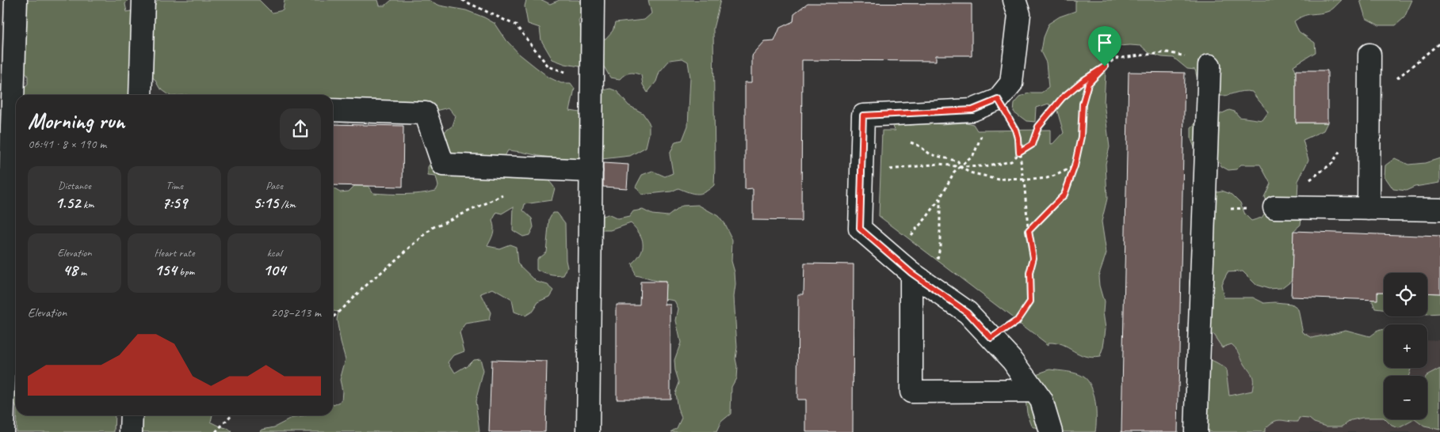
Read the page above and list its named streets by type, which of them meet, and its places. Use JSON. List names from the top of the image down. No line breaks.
{"page":{"heading":["Morning run","06:41 · 8 × 190 m"],"stats":[["Distance","1.52 km"],["Time","7:59"],["Pace","5:15 /km"],["Elevation","48 m"],["Heart rate","154 bpm"],["kcal","104"]],"map_buttons":["+","−"],"chart":["Elevation","208–213 m"]}}
